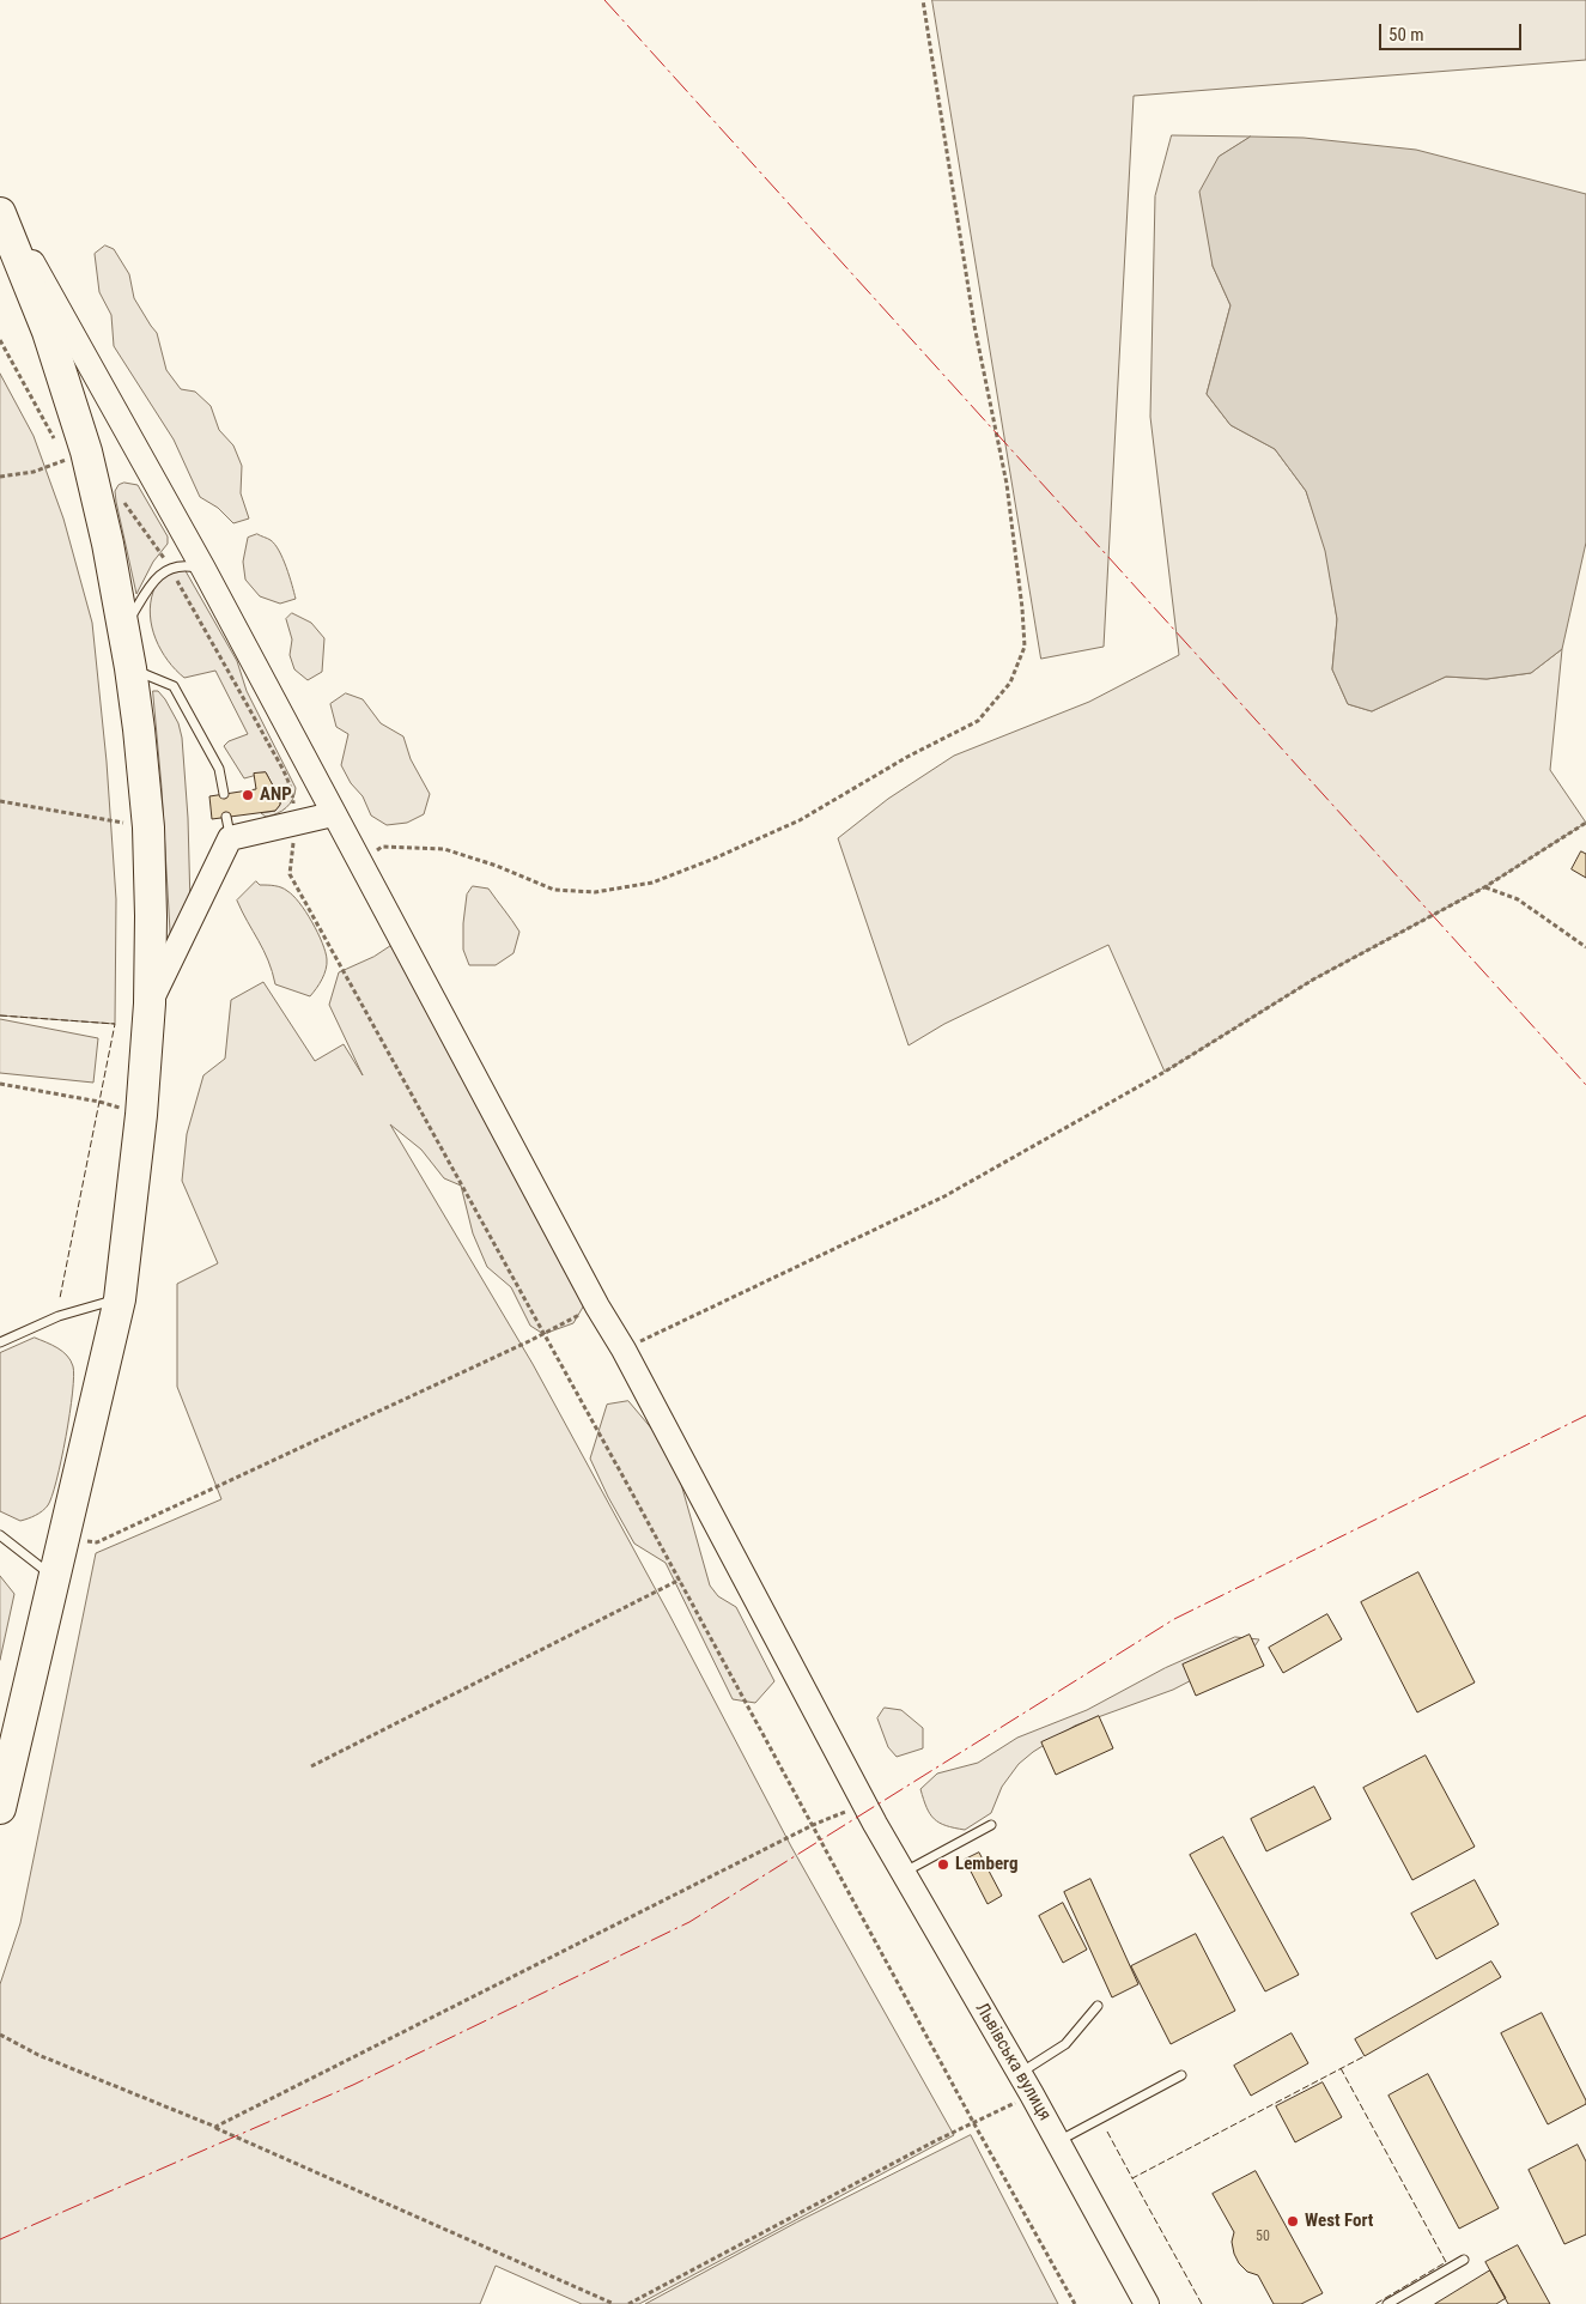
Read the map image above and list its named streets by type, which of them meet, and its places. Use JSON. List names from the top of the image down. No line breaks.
{"streets":{"main road":["Львівська вулиця"]},"places":["ANP","Lemberg","West Fort"],"house_numbers":["50"],"scale_bar":"50 m"}
